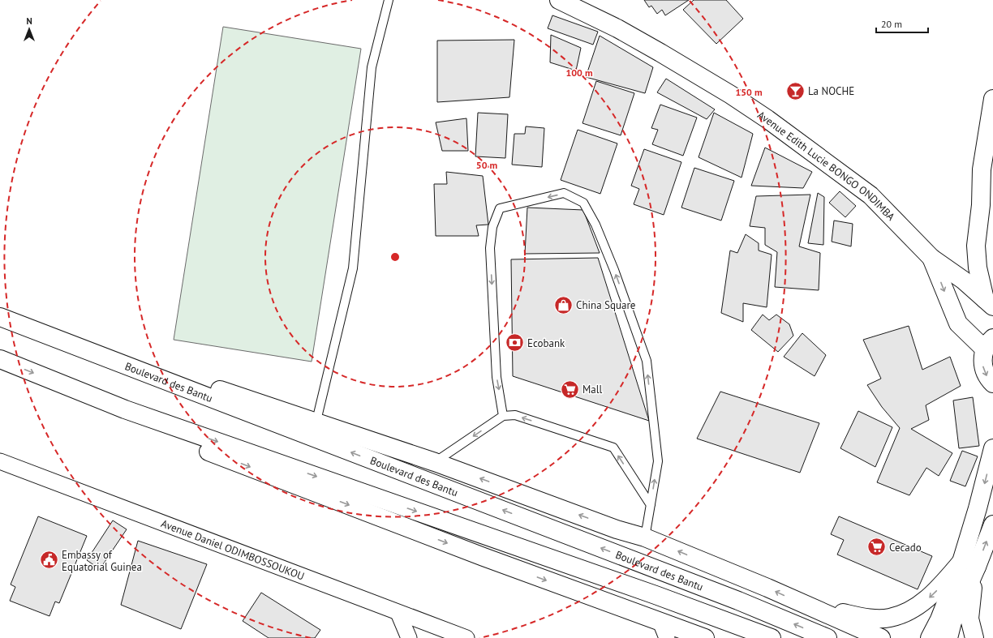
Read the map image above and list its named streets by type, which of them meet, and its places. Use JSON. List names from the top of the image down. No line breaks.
{"streets":{"main road":["Avenue Edith Lucie BONGO ONDIMBA","Boulevard des Bantu"],"street":["Avenue Daniel ODIMBOSSOUKOU"]},"places":{"bar":["La NOCHE"],"shop":["China Square"],"bank":["Ecobank"],"supermarket":["Mall","Cecado"],"public building":["Embassy of Equatorial Guinea"]},"scale_bar":"20 m","north":"top","rings":["100 m","150 m","50 m"]}
